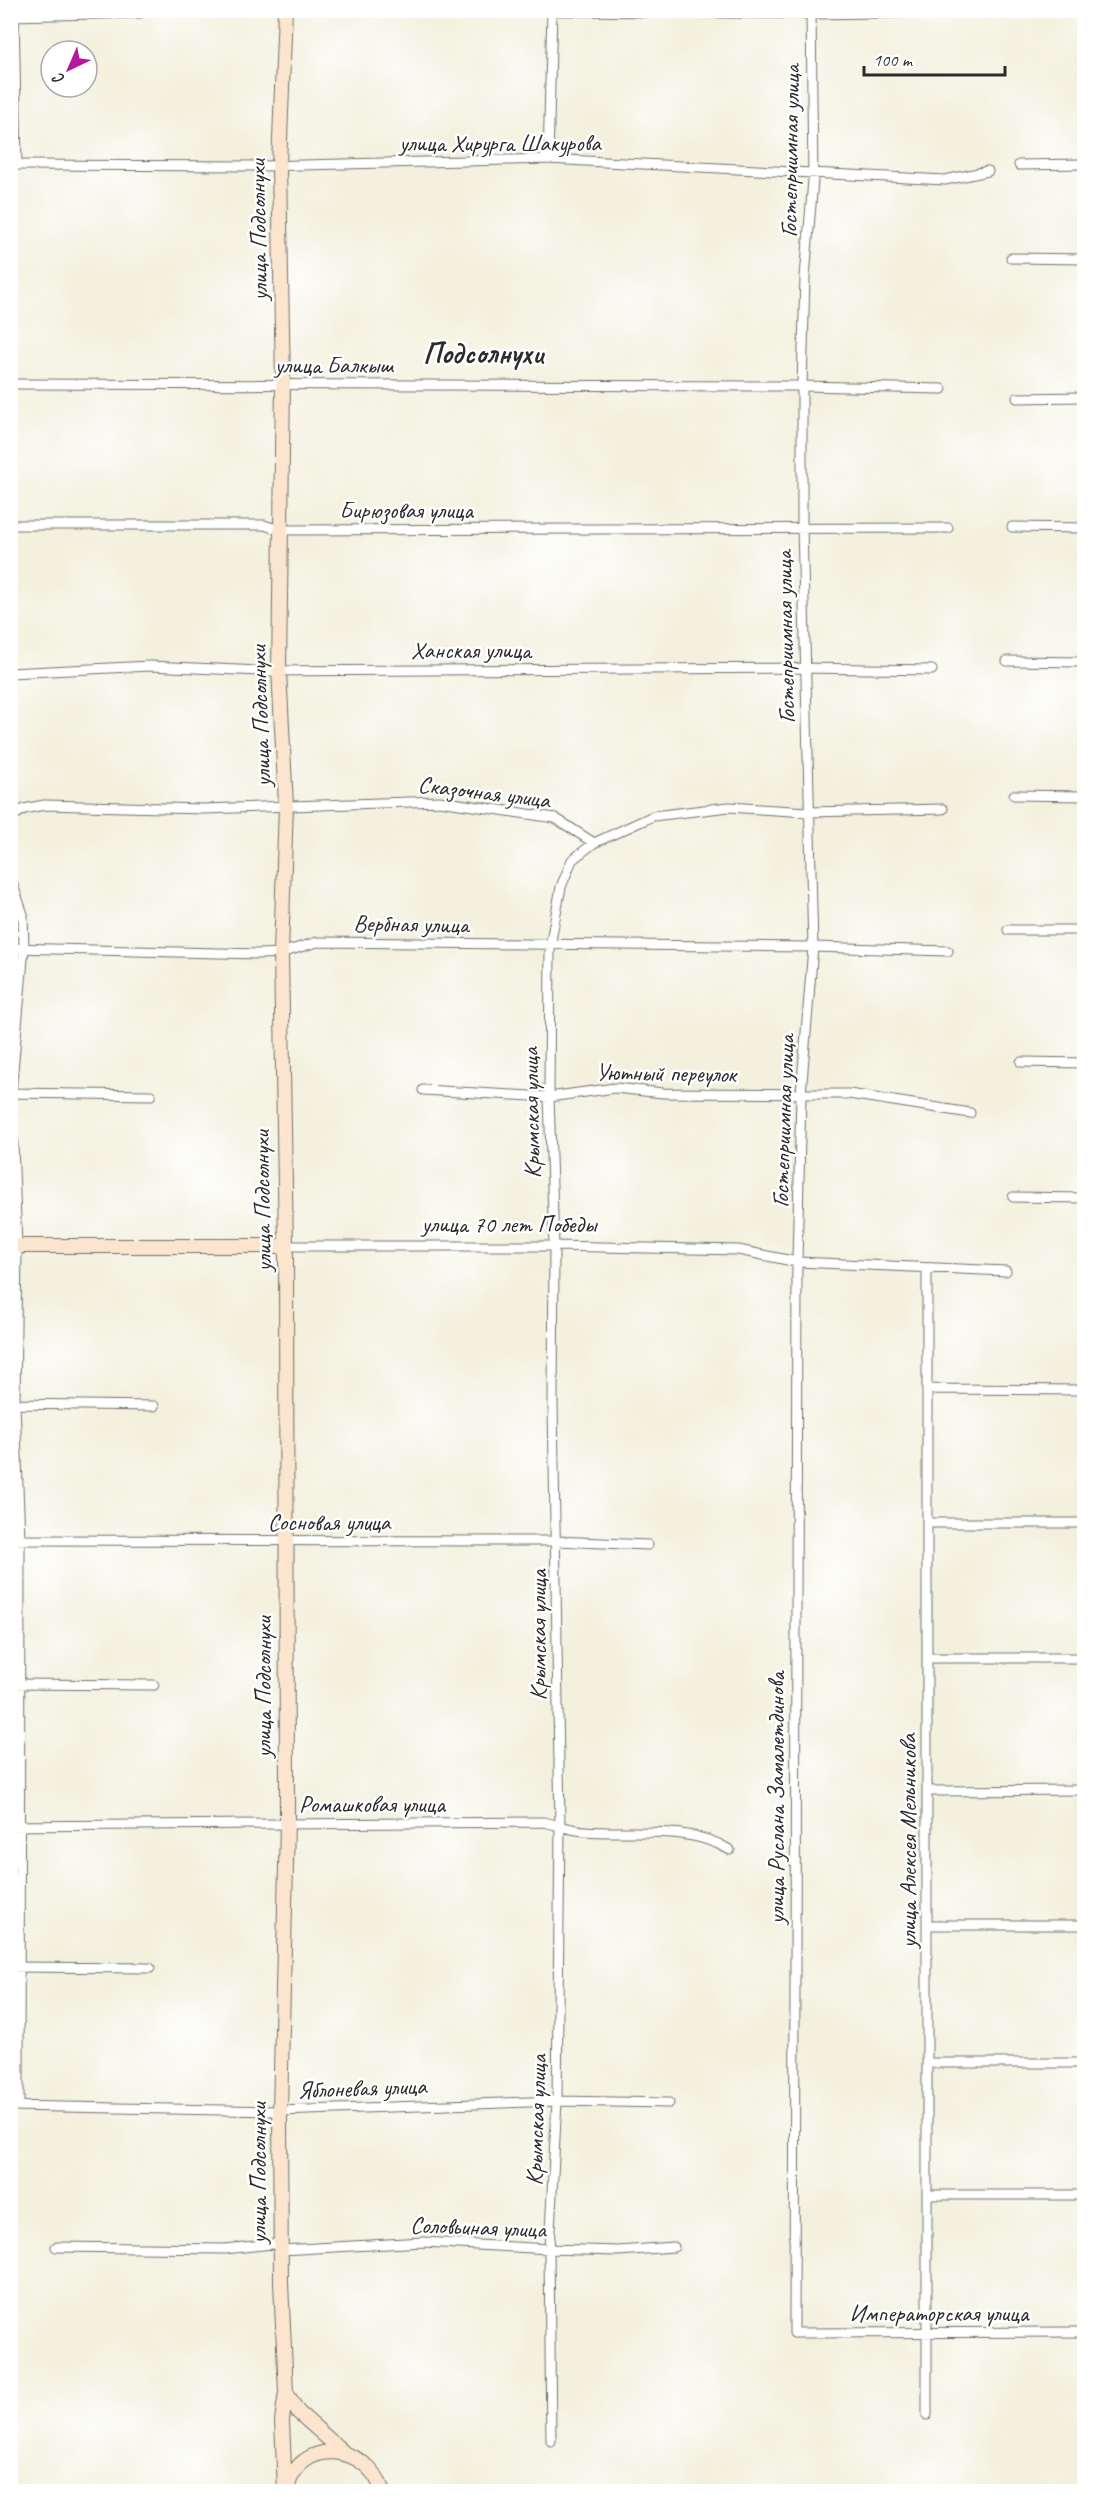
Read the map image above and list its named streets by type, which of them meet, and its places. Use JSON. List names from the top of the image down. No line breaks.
{"streets":{"street":["улица Хирурга Шакурова","Гостеприимная улица","улица Подсолнухи","улица Балкыш","Бирюзовая улица","Ханская улица","Сказочная улица","Вербная улица","Уютный переулок","Крымская улица","улица 70 лет Победы","Сосновая улица","улица Руслана Замалетдинова","Ромашковая улица","улица Алексея Мельникова","Яблоневая улица","Соловьиная улица","Императорская улица"]},"crossings":[["улица Хирурга Шакурова","Гостеприимная улица"],["улица Хирурга Шакурова","улица Подсолнухи"],["Гостеприимная улица","улица Балкыш"],["Гостеприимная улица","Бирюзовая улица"],["Гостеприимная улица","Ханская улица"],["Гостеприимная улица","Вербная улица"],["Гостеприимная улица","Уютный переулок"],["Гостеприимная улица","улица 70 лет Победы"],["Гостеприимная улица","улица Руслана Замалетдинова"],["улица Подсолнухи","улица Балкыш"],["улица Подсолнухи","Бирюзовая улица"],["улица Подсолнухи","Ханская улица"],["улица Подсолнухи","Сказочная улица"],["улица Подсолнухи","Вербная улица"],["улица Подсолнухи","улица 70 лет Победы"],["улица Подсолнухи","Сосновая улица"],["улица Подсолнухи","Ромашковая улица"],["улица Подсолнухи","Яблоневая улица"],["улица Подсолнухи","Соловьиная улица"],["Сказочная улица","Крымская улица"],["Вербная улица","Крымская улица"],["Уютный переулок","Крымская улица"],["Крымская улица","улица 70 лет Победы"],["Крымская улица","Сосновая улица"],["Крымская улица","Ромашковая улица"],["Крымская улица","Яблоневая улица"],["Крымская улица","Соловьиная улица"],["улица 70 лет Победы","улица Руслана Замалетдинова"],["улица 70 лет Победы","улица Алексея Мельникова"],["улица Руслана Замалетдинова","Императорская улица"],["улица Алексея Мельникова","Императорская улица"]],"districts":["Подсолнухи"],"scale_bar":"100 m","north":"bottom left"}
